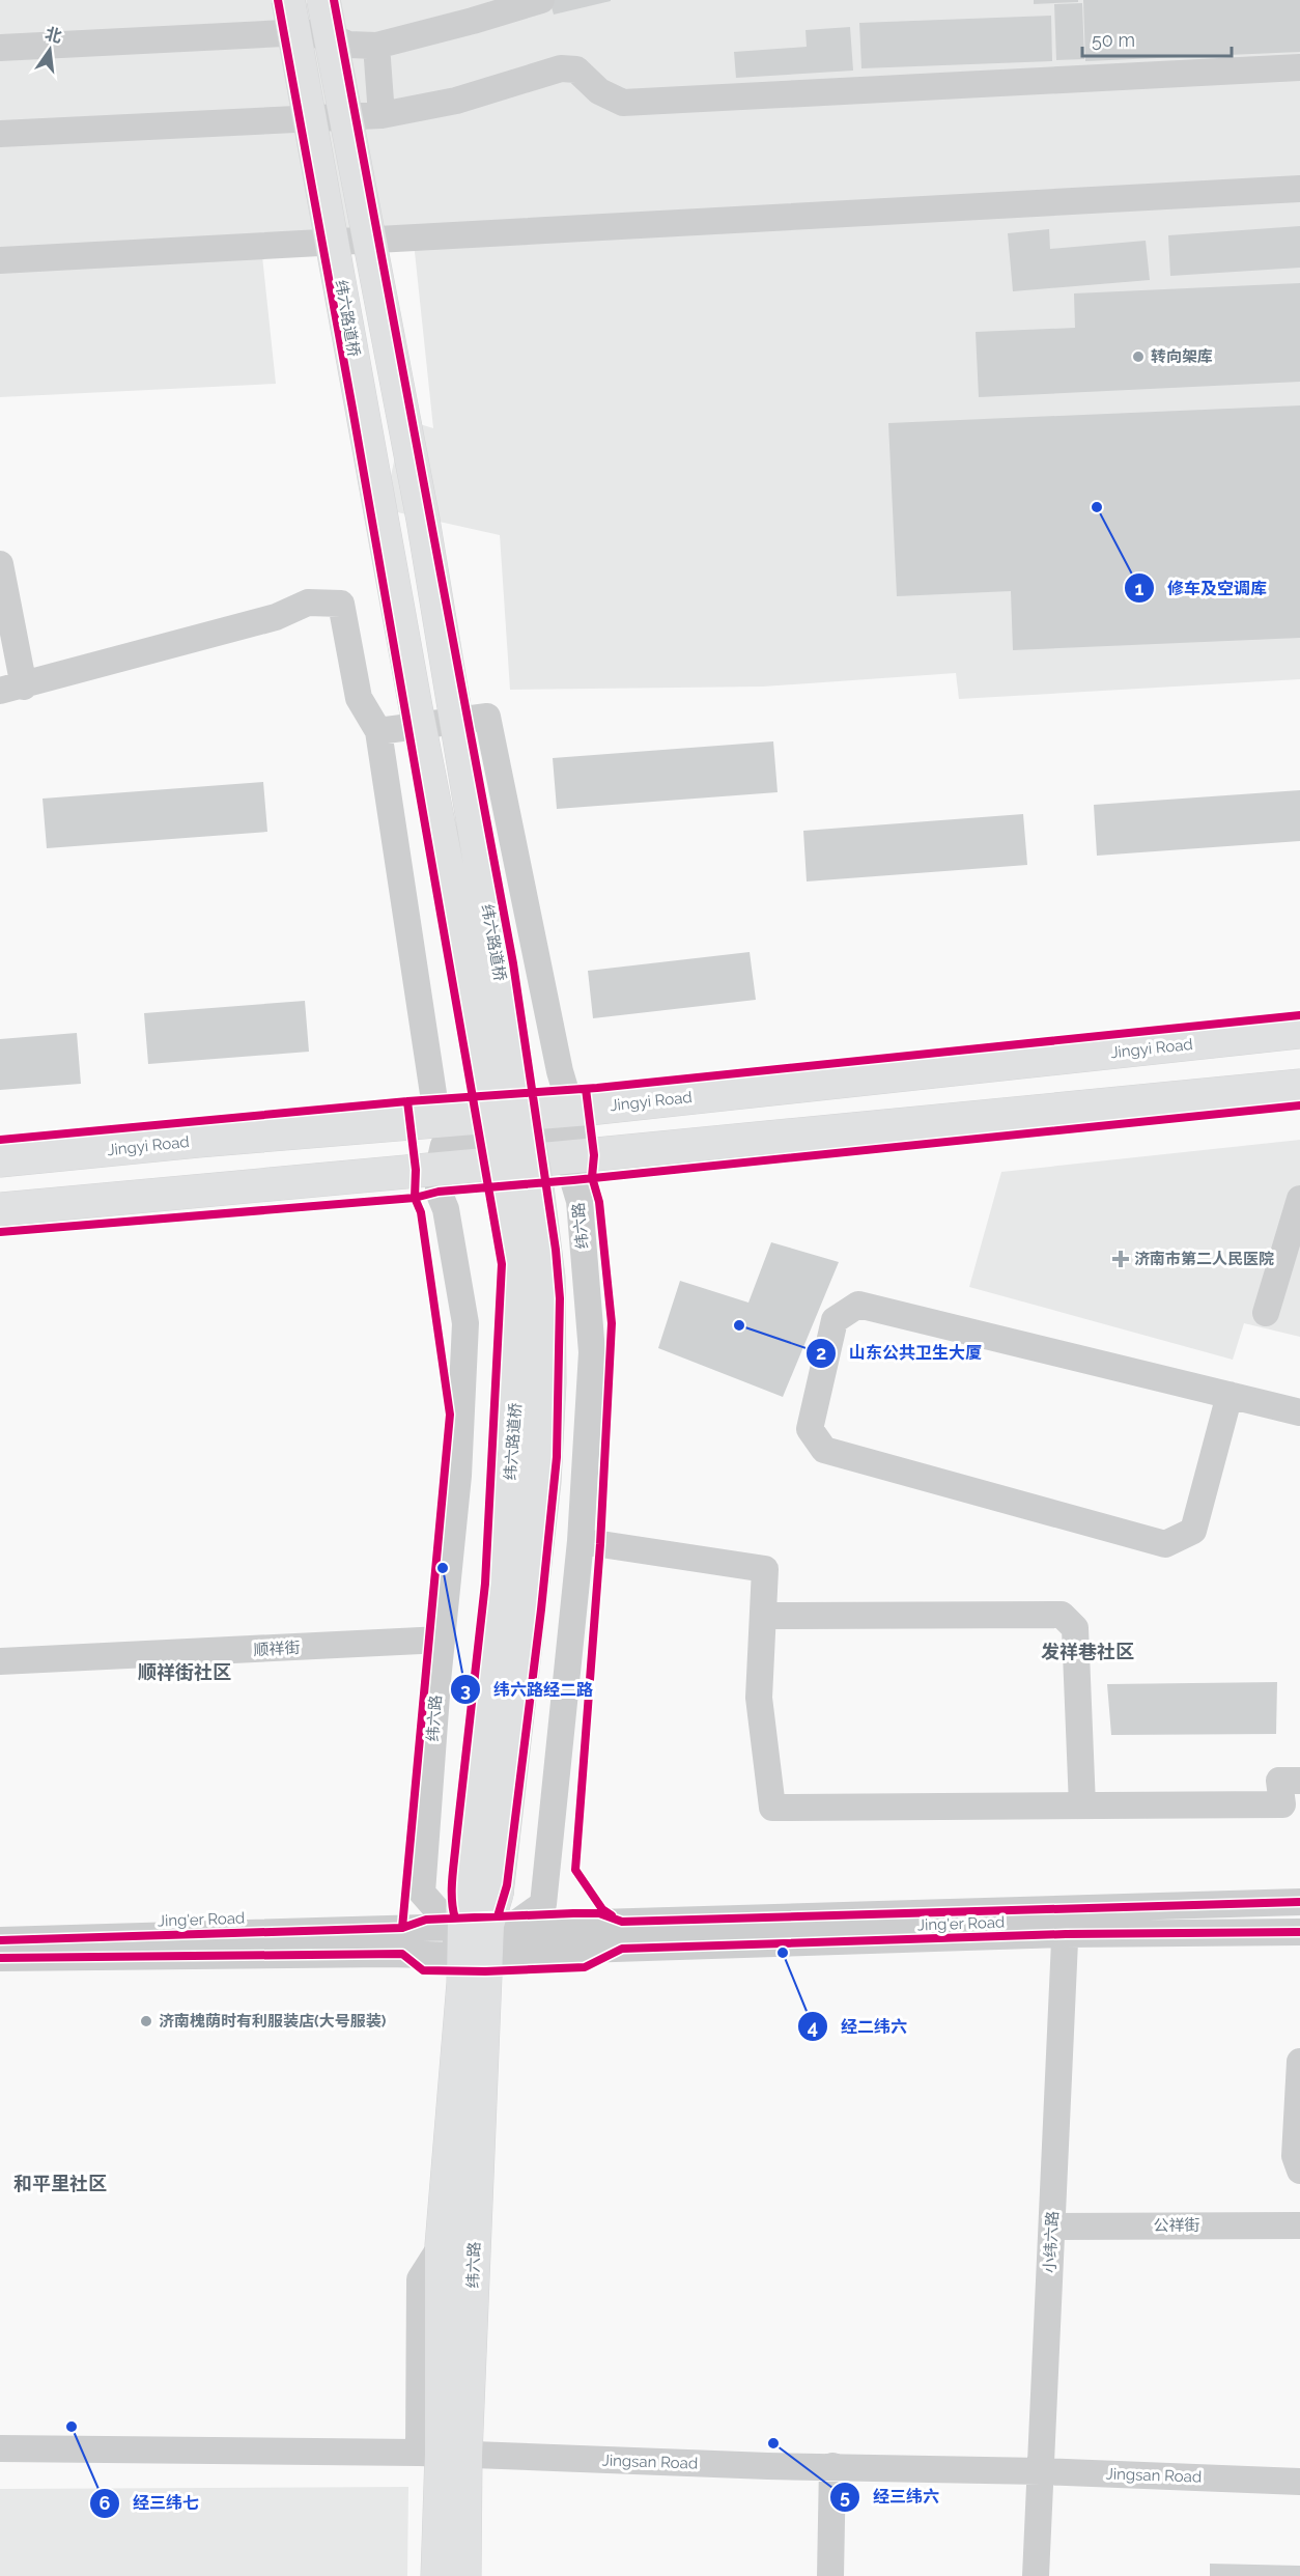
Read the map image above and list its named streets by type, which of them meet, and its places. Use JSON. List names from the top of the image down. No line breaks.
{"streets":{"main road":["纬六路道桥","Jingyi Road","纬六路"],"street":["顺祥街","Jing'er Road","公祥街","小纬六路","Jingsan Road"]},"crossings":[["纬六路道桥","纬六路"],["Jingyi Road","纬六路"],["纬六路","顺祥街"],["纬六路","Jing'er Road"],["纬六路","Jingsan Road"],["Jing'er Road","小纬六路"],["公祥街","小纬六路"],["小纬六路","Jingsan Road"]],"districts":["发祥巷社区","顺祥街社区","和平里社区"],"places":{"other":["转向架库","修车及空调库","山东公共卫生大厦","纬六路经二路","经二纬六","济南槐荫时有利服装店(大号服装)","经三纬七","经三纬六"],"health":["济南市第二人民医院"]},"scale_bar":"50 m","north":"top"}
